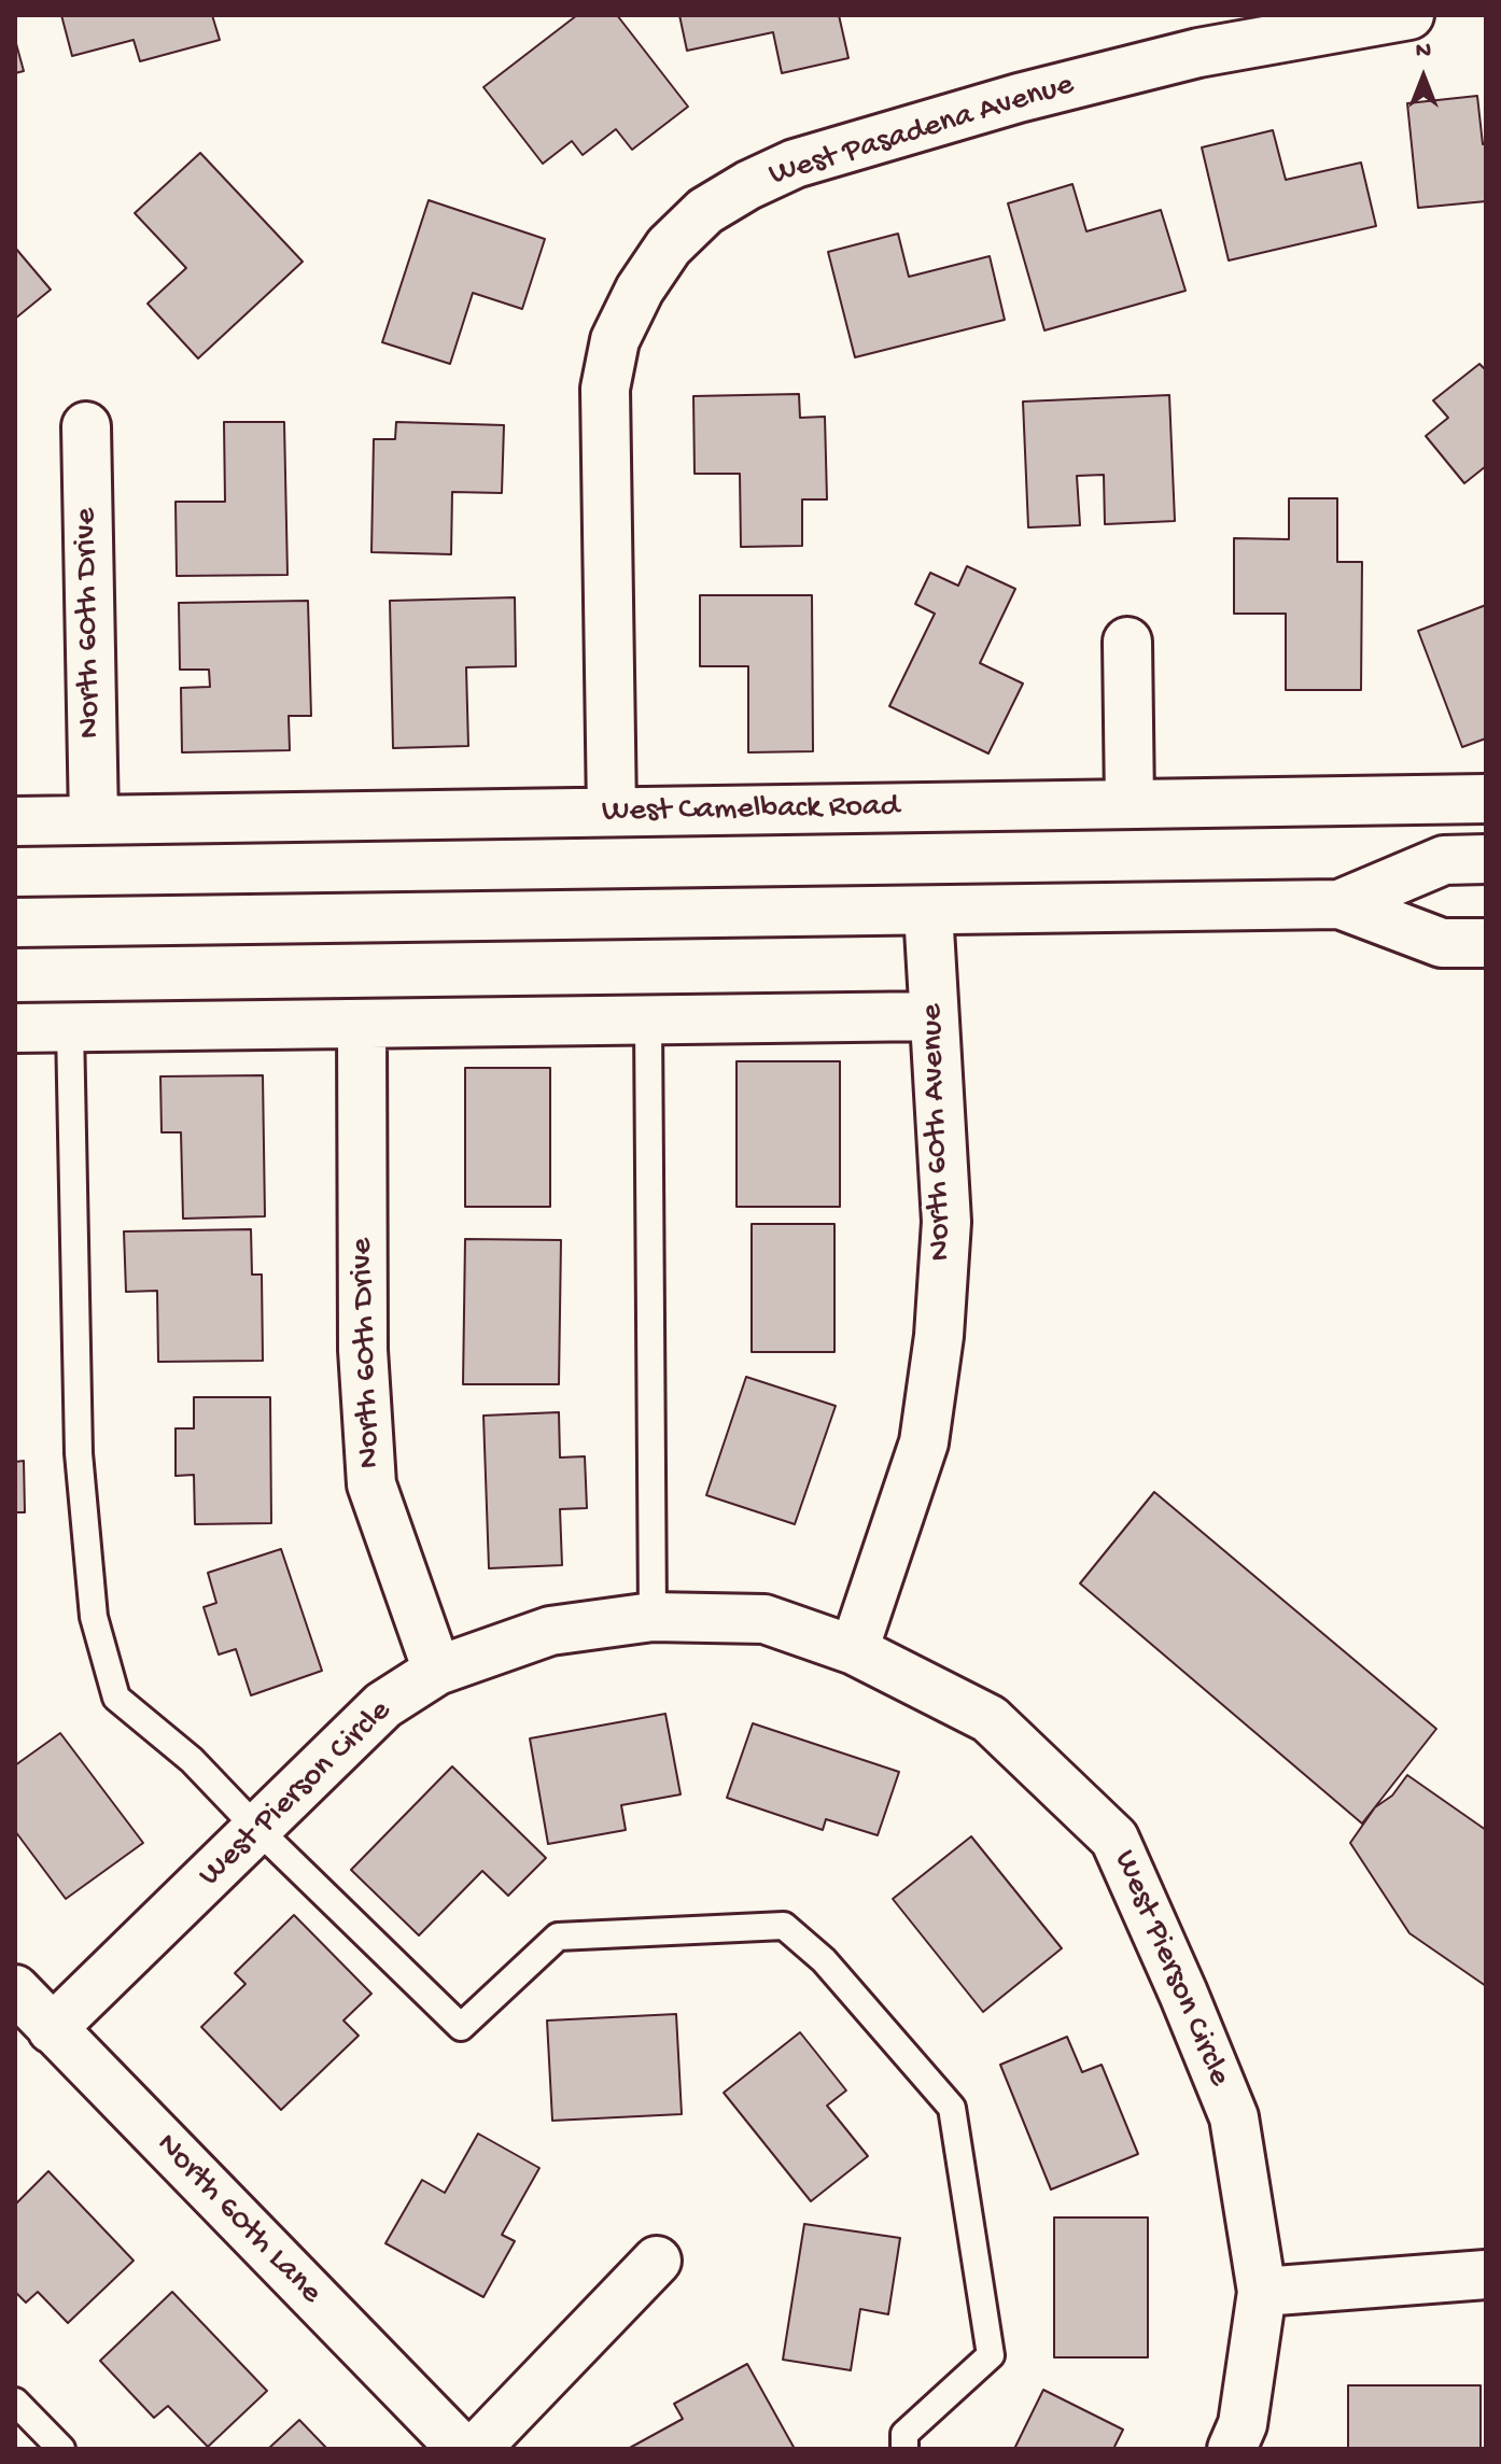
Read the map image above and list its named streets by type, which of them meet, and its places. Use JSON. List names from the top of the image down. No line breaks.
{"streets":{"street":["West Pasadena Avenue","North 60th Drive","West Camelback Road","North 60th Avenue","West Pierson Circle","North 60th Lane"]},"crossings":[["West Pasadena Avenue","West Camelback Road"],["North 60th Drive","West Camelback Road"],["North 60th Drive","West Pierson Circle"],["North 60th Avenue","West Pierson Circle"],["West Pierson Circle","North 60th Lane"]],"north":"top"}
